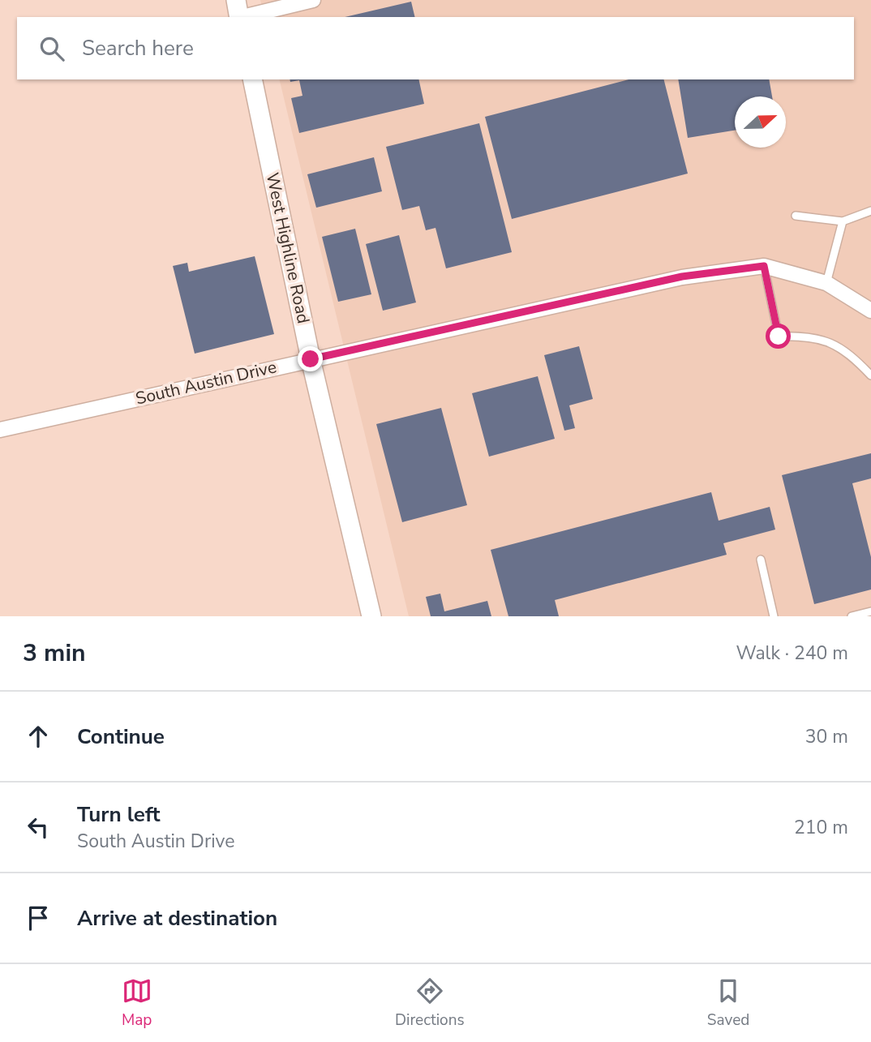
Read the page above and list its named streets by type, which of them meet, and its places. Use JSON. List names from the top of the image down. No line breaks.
{"streets":{"street":["West Highline Road","South Austin Drive"]},"crossings":[["West Highline Road","South Austin Drive"]],"north":"right","page":{"search":"Search here","heading":["3 min","Walk · 240 m"],"list":[["Continue","30 m"],["Turn left","South Austin Drive","210 m"],"Arrive at destination"],"nav":["Map","Directions","Saved"]}}
